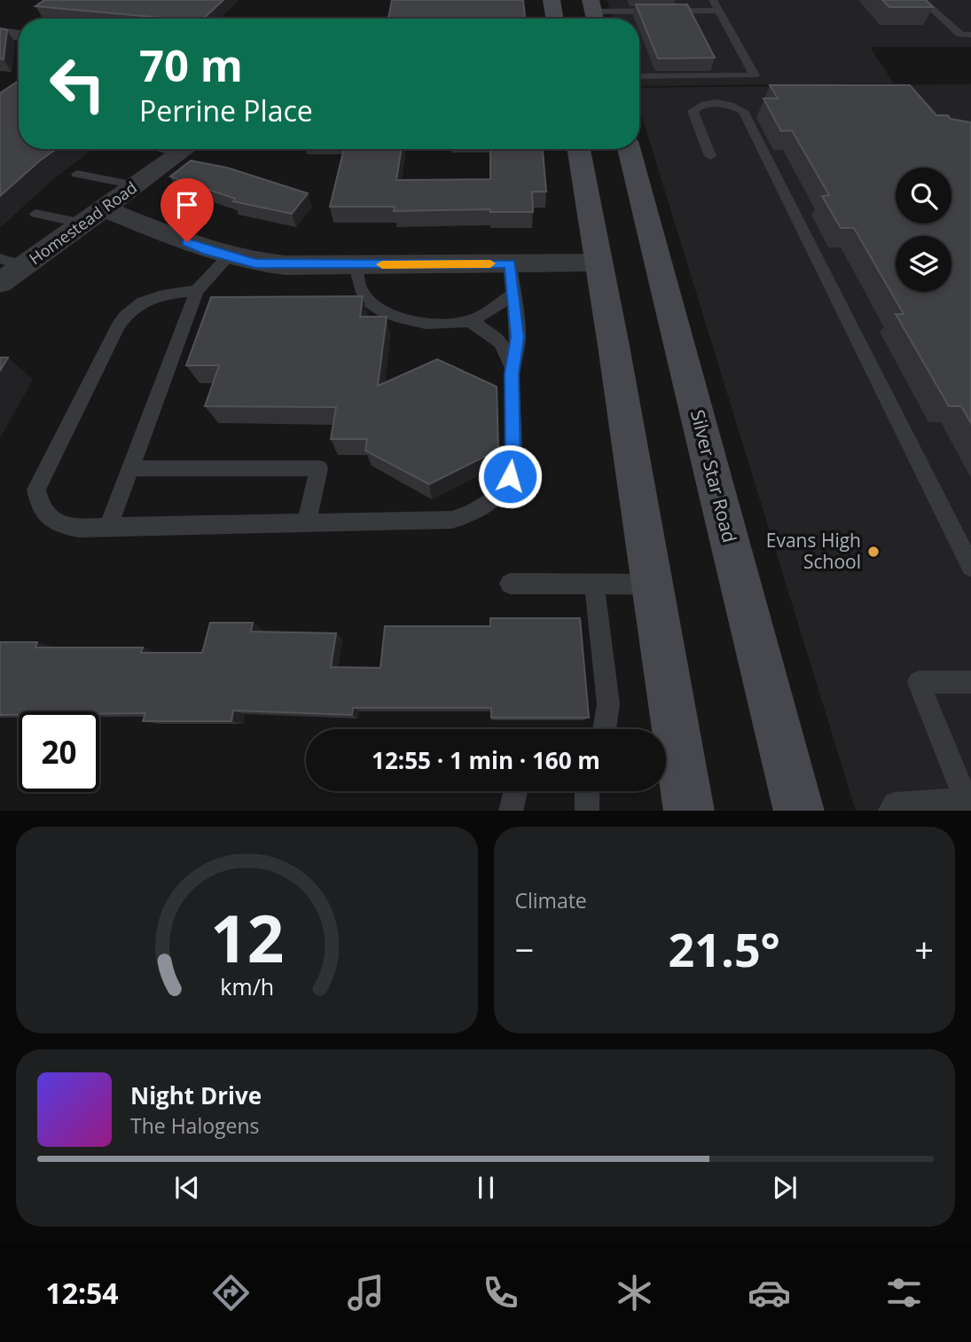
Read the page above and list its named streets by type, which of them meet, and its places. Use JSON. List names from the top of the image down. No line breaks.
{"streets":{"main road":["Silver Star Road"],"street":["Homestead Road"]},"places":["Evans High School"],"page":{"turn":["70 m","Perrine Place"],"limit":"20","trip":"12:55 · 1 min · 160 m","tile":"Climate","heat":["−","21.5°","+"],"song":["Night Drive","The Halogens"],"tabs":"12:54","gauge":["12","km/h"]}}
